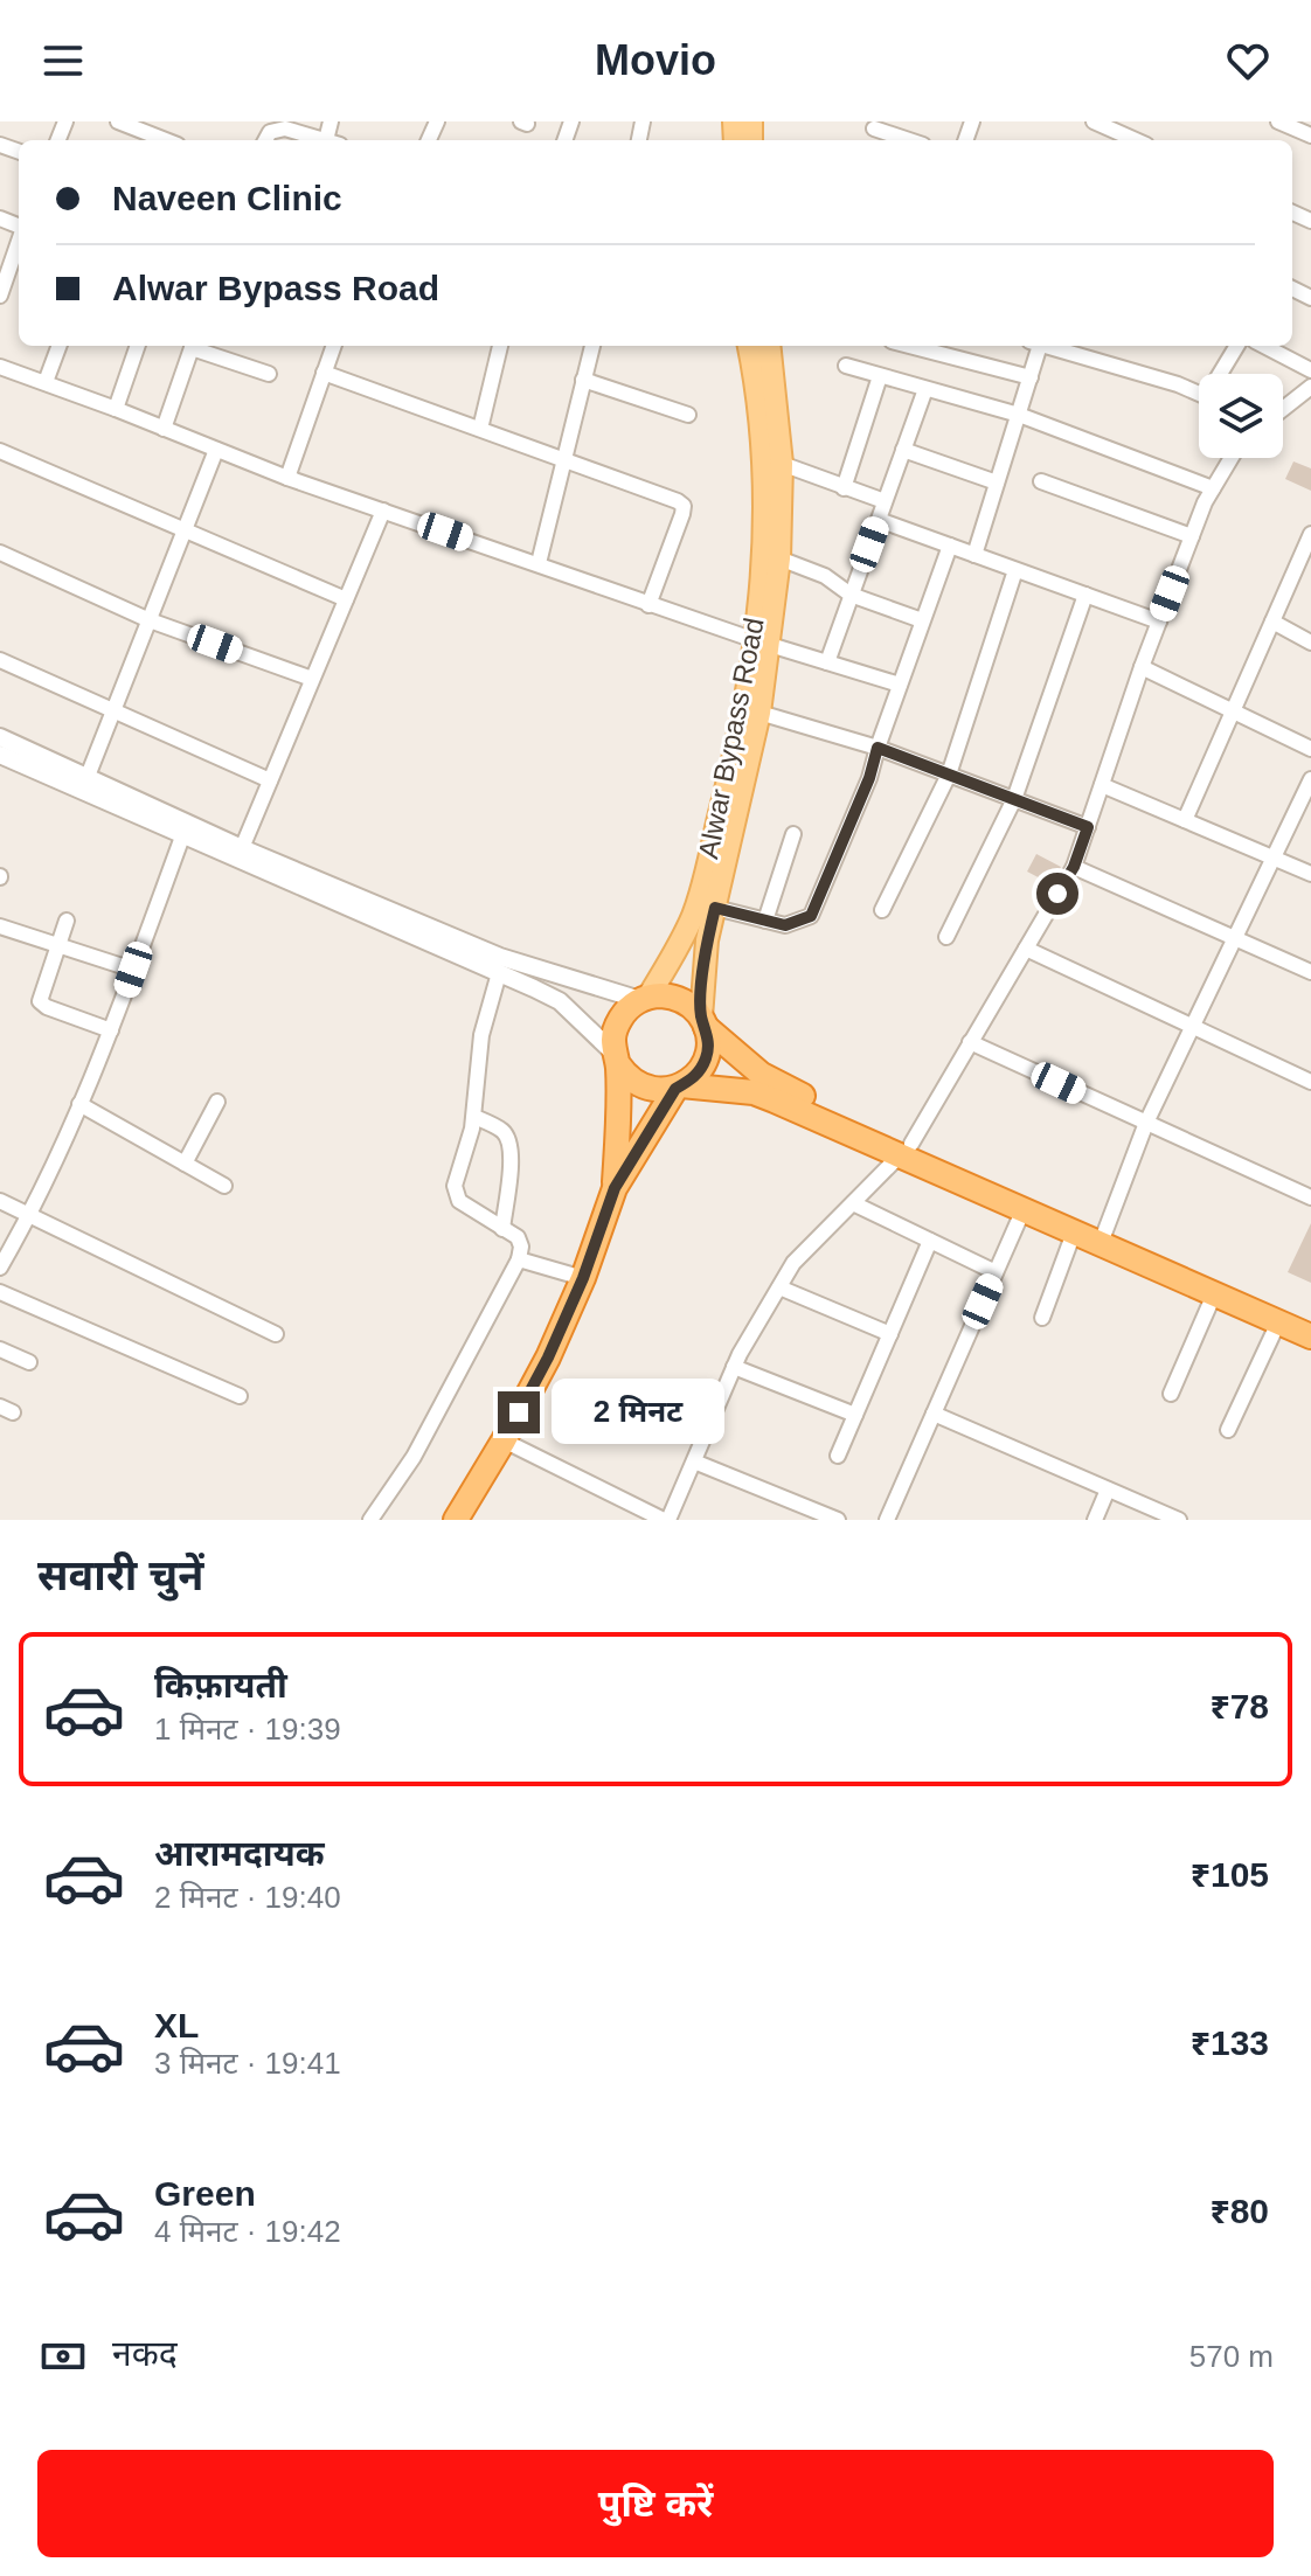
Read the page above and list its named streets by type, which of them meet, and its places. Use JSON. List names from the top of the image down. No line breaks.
{"streets":{"main road":["Alwar Bypass Road"]},"page":{"header":"Movio","banner":["Naveen Clinic","Alwar Bypass Road"],"bubble":"2 मिनट","heading":"सवारी चुनें","list":[{"name":"किफ़ायती","note":"1 मिनट · 19:39","value":"₹78"},{"name":"आरामदायक","note":"2 मिनट · 19:40","value":"₹105"},{"name":"XL","note":"3 मिनट · 19:41","value":"₹133"},{"name":"Green","note":"4 मिनट · 19:42","value":"₹80"}],"pay":["नकद","570 m"],"buttons":"पुष्टि करें"}}
